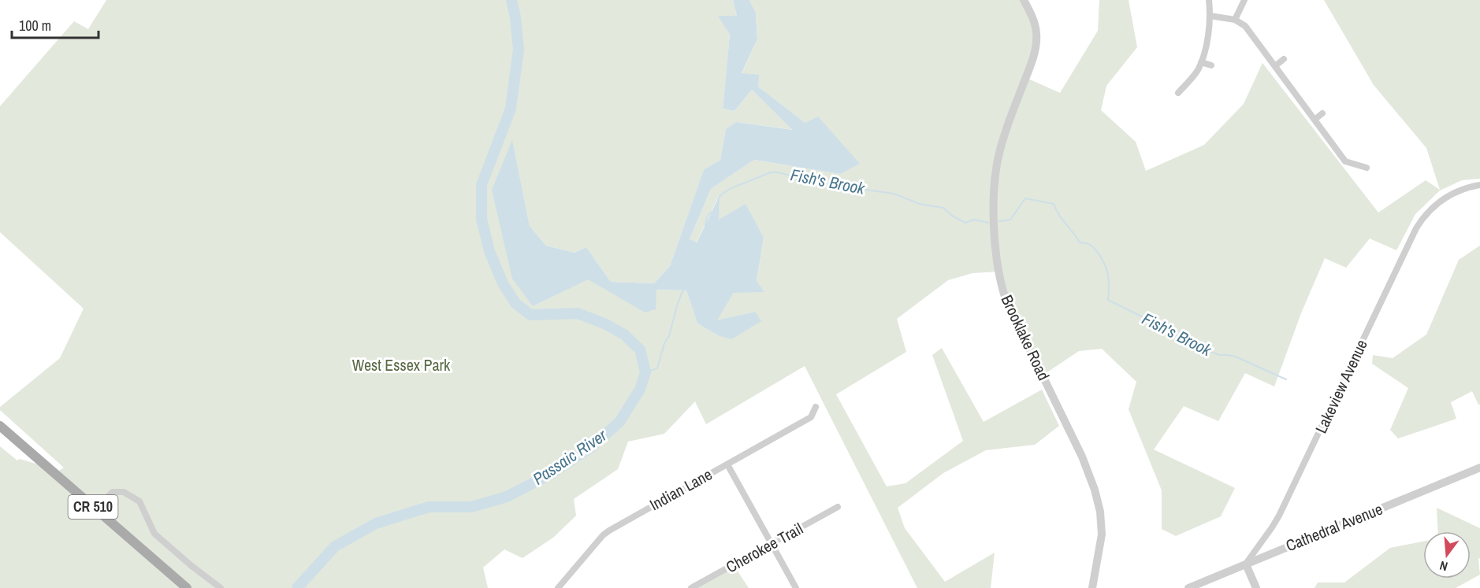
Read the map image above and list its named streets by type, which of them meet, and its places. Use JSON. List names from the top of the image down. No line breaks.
{"streets":{"main road":["CR 510"],"street":["Brooklake Road","Lakeview Avenue","Indian Lane","Cathedral Avenue","Cherokee Trail"]},"crossings":[["Lakeview Avenue","Cathedral Avenue"]],"water":["Fish's Brook","Passaic River"],"parks":["West Essex Park"],"scale_bar":"100 m","north":"bottom"}
